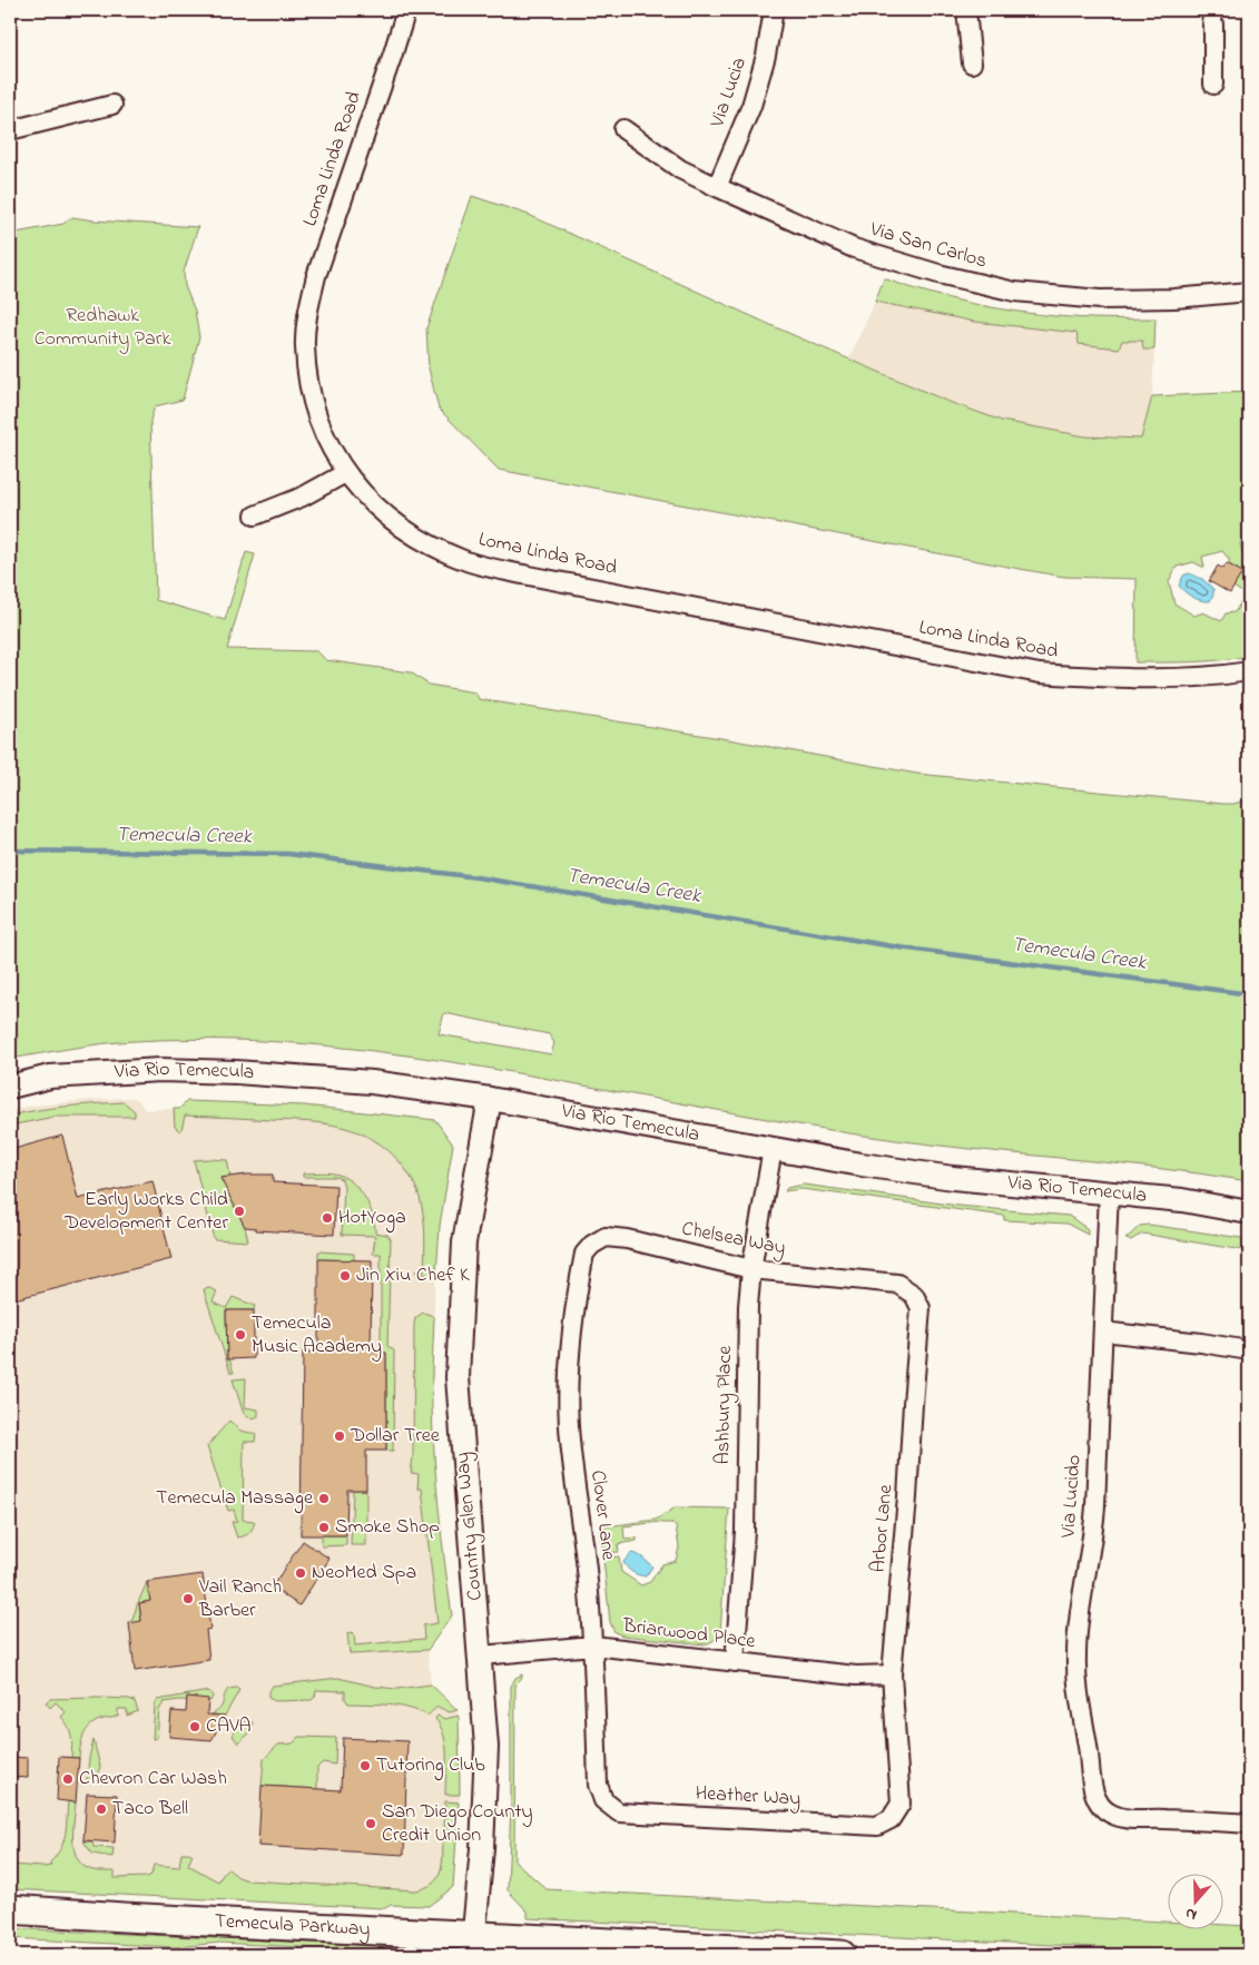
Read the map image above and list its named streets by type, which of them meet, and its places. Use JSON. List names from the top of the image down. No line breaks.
{"streets":{"main road":["Temecula Parkway"],"street":["Via Lucia","Loma Linda Road","Via San Carlos","Via Rio Temecula","Chelsea Way","Ashbury Place","Via Lucido","Clover Lane","Country Glen Way","Arbor Lane","Briarwood Place","Heather Way"]},"crossings":[["Via Lucia","Via San Carlos"],["Via Rio Temecula","Ashbury Place"],["Via Rio Temecula","Via Lucido"],["Via Rio Temecula","Country Glen Way"],["Chelsea Way","Ashbury Place"],["Chelsea Way","Clover Lane"],["Chelsea Way","Arbor Lane"],["Ashbury Place","Briarwood Place"],["Clover Lane","Briarwood Place"],["Clover Lane","Heather Way"],["Country Glen Way","Briarwood Place"],["Country Glen Way","Temecula Parkway"],["Arbor Lane","Briarwood Place"],["Arbor Lane","Heather Way"]],"water":["Temecula Creek"],"parks":["Redhawk Community Park"],"places":["Early Works Child Development Center","HotYoga","Jin Xiu Chef K","Temecula Music Academy","Dollar Tree","Temecula Massage","Smoke Shop","NeoMed Spa","Vail Ranch Barber","CAVA","Tutoring Club","Chevron Car Wash","Taco Bell","San Diego County Credit Union"],"north":"bottom"}
